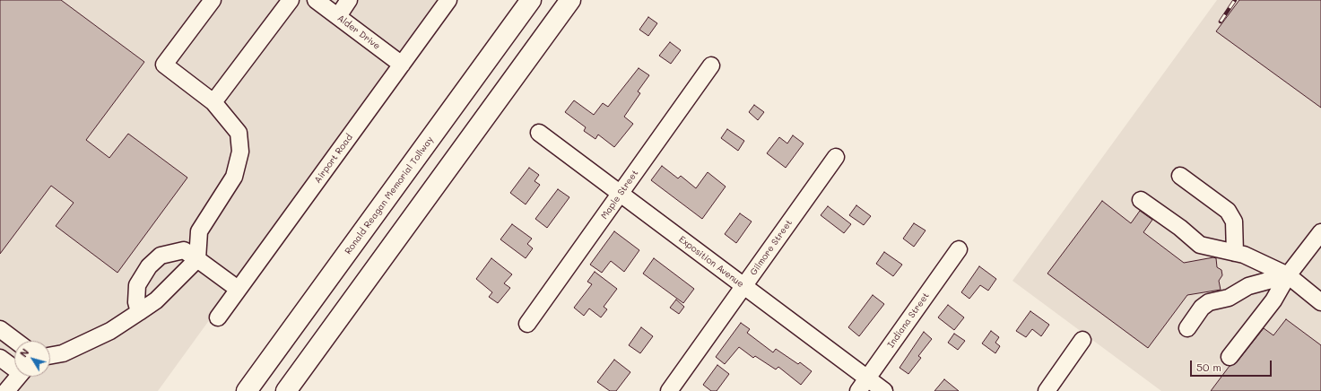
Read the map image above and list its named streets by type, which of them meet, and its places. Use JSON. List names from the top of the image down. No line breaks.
{"streets":{"highway":["Ronald Reagan Memorial Tollway"],"street":["Alder Drive","Airport Road","Maple Street","Gilmore Street","Exposition Avenue","Indiana Street"]},"crossings":[["Alder Drive","Airport Road"],["Maple Street","Exposition Avenue"],["Gilmore Street","Exposition Avenue"],["Exposition Avenue","Indiana Street"]],"scale_bar":"50 m","north":"top left"}
